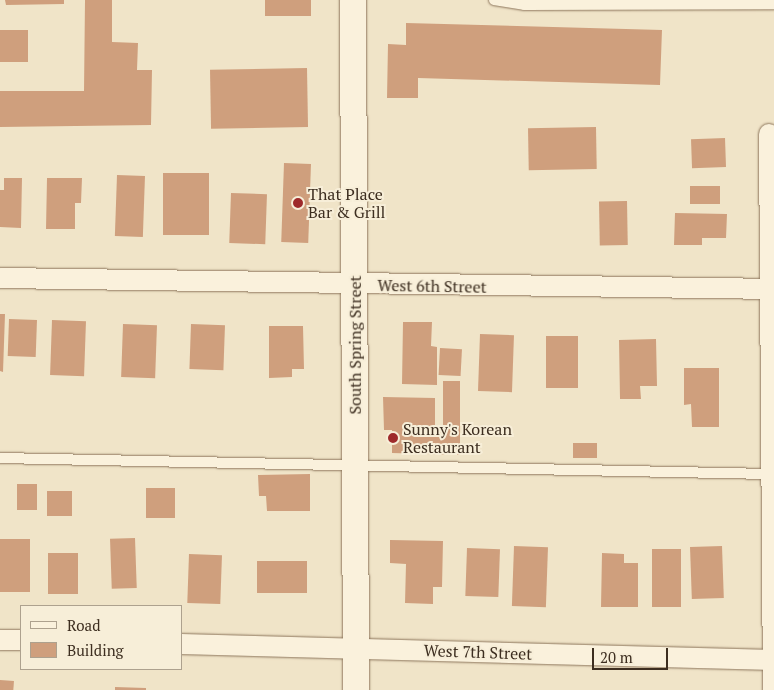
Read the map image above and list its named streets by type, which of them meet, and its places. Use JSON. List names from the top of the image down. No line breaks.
{"streets":{"street":["West 6th Street","South Spring Street","West 7th Street"]},"crossings":[["West 6th Street","South Spring Street"],["South Spring Street","West 7th Street"]],"places":["That Place Bar & Grill","Sunny's Korean Restaurant"],"legend":["Road","Building"],"scale_bar":"20 m"}
